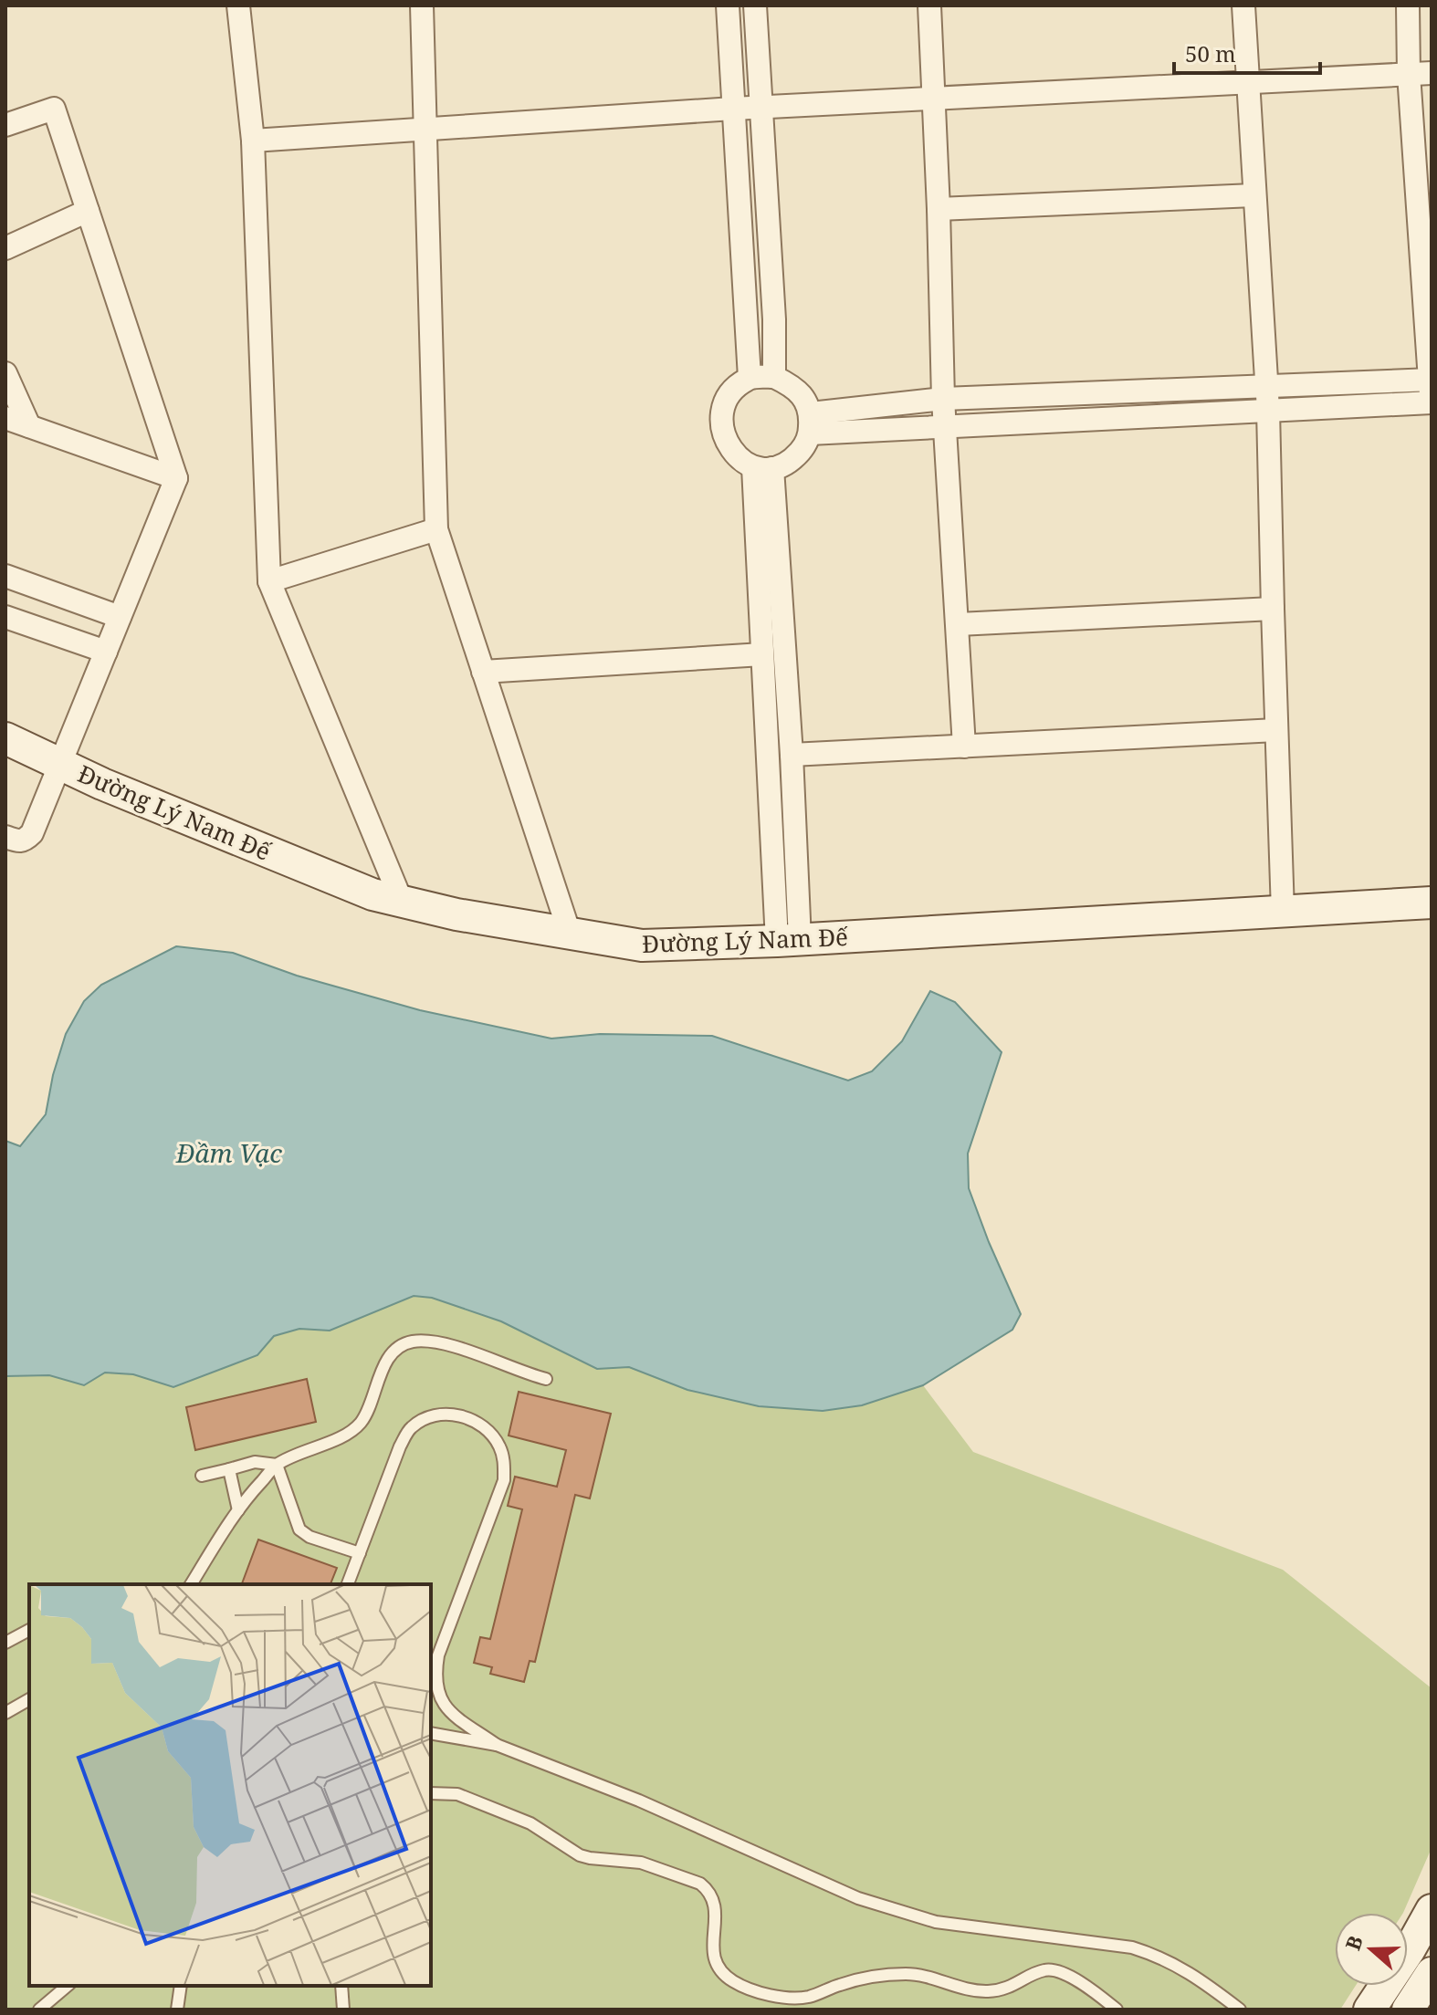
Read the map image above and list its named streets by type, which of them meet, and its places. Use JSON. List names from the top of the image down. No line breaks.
{"streets":{"street":["Đường Lý Nam Đế"]},"water":["Đầm Vạc"],"scale_bar":"50 m","north":"left"}
